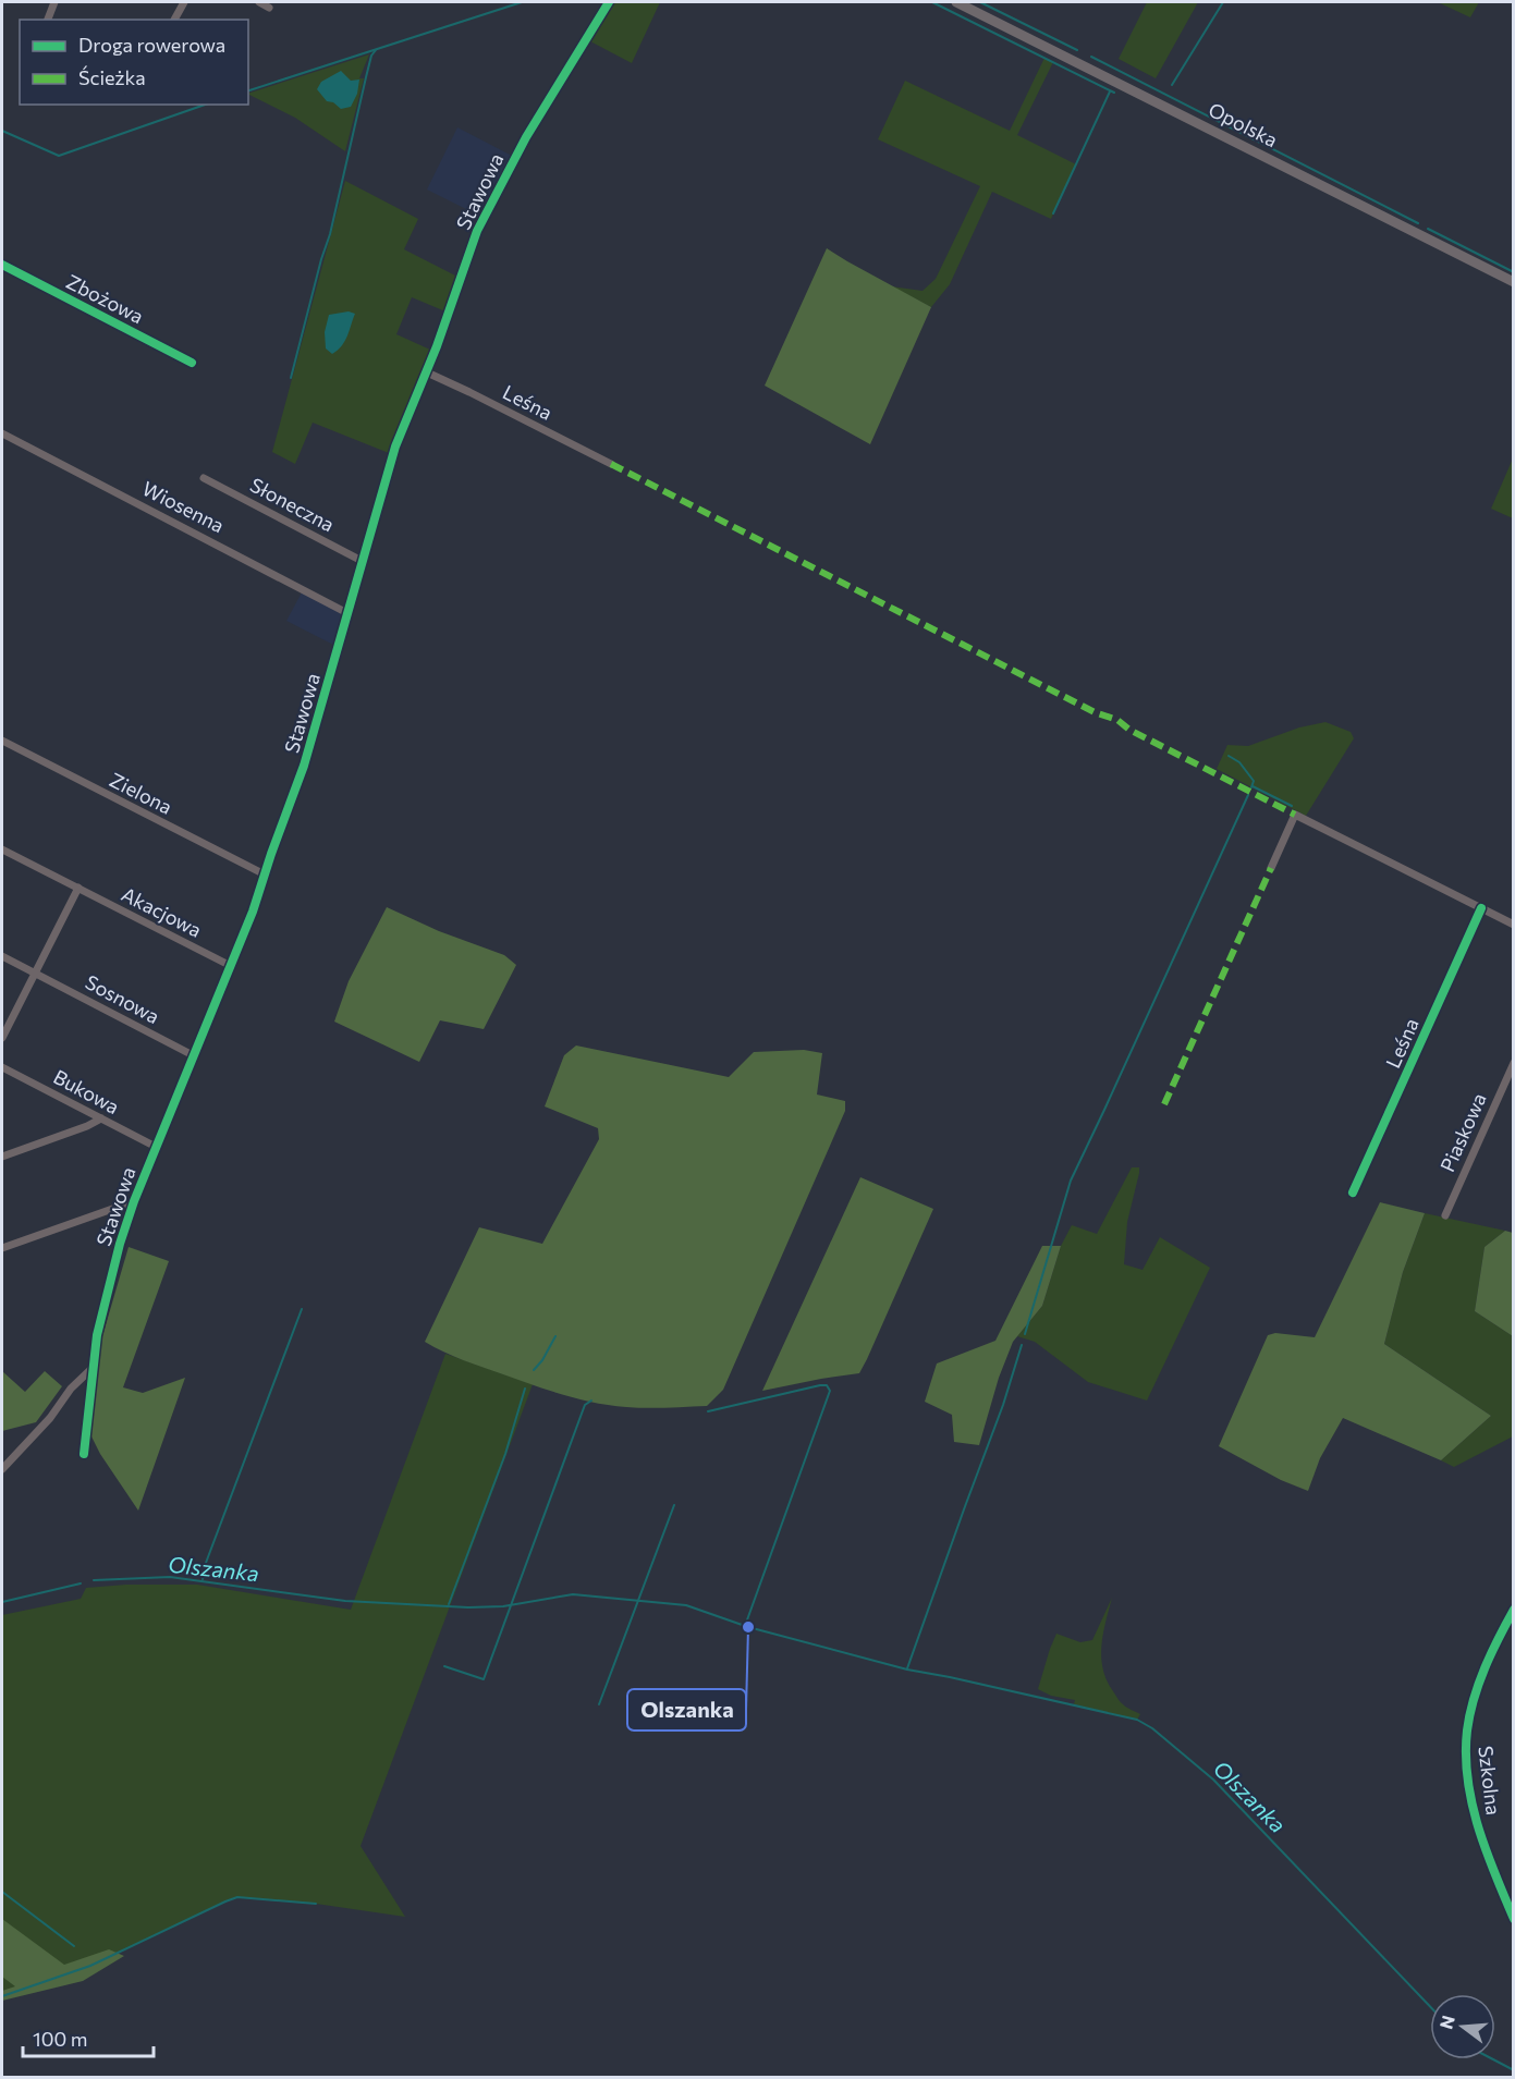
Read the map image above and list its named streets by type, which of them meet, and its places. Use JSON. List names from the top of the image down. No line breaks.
{"streets":{"main road":["Opolska","Szkolna"],"street":["Stawowa","Zbożowa","Leśna","Słoneczna","Wiosenna","Zielona","Akacjowa","Sosnowa","Bukowa","Piaskowa"]},"crossings":[["Stawowa","Leśna"],["Stawowa","Słoneczna"],["Stawowa","Wiosenna"],["Stawowa","Zielona"],["Stawowa","Akacjowa"],["Stawowa","Sosnowa"],["Stawowa","Bukowa"]],"water":["Olszanka"],"places":["Olszanka"],"legend":["Droga rowerowa","Ścieżka"],"scale_bar":"100 m","north":"left"}
